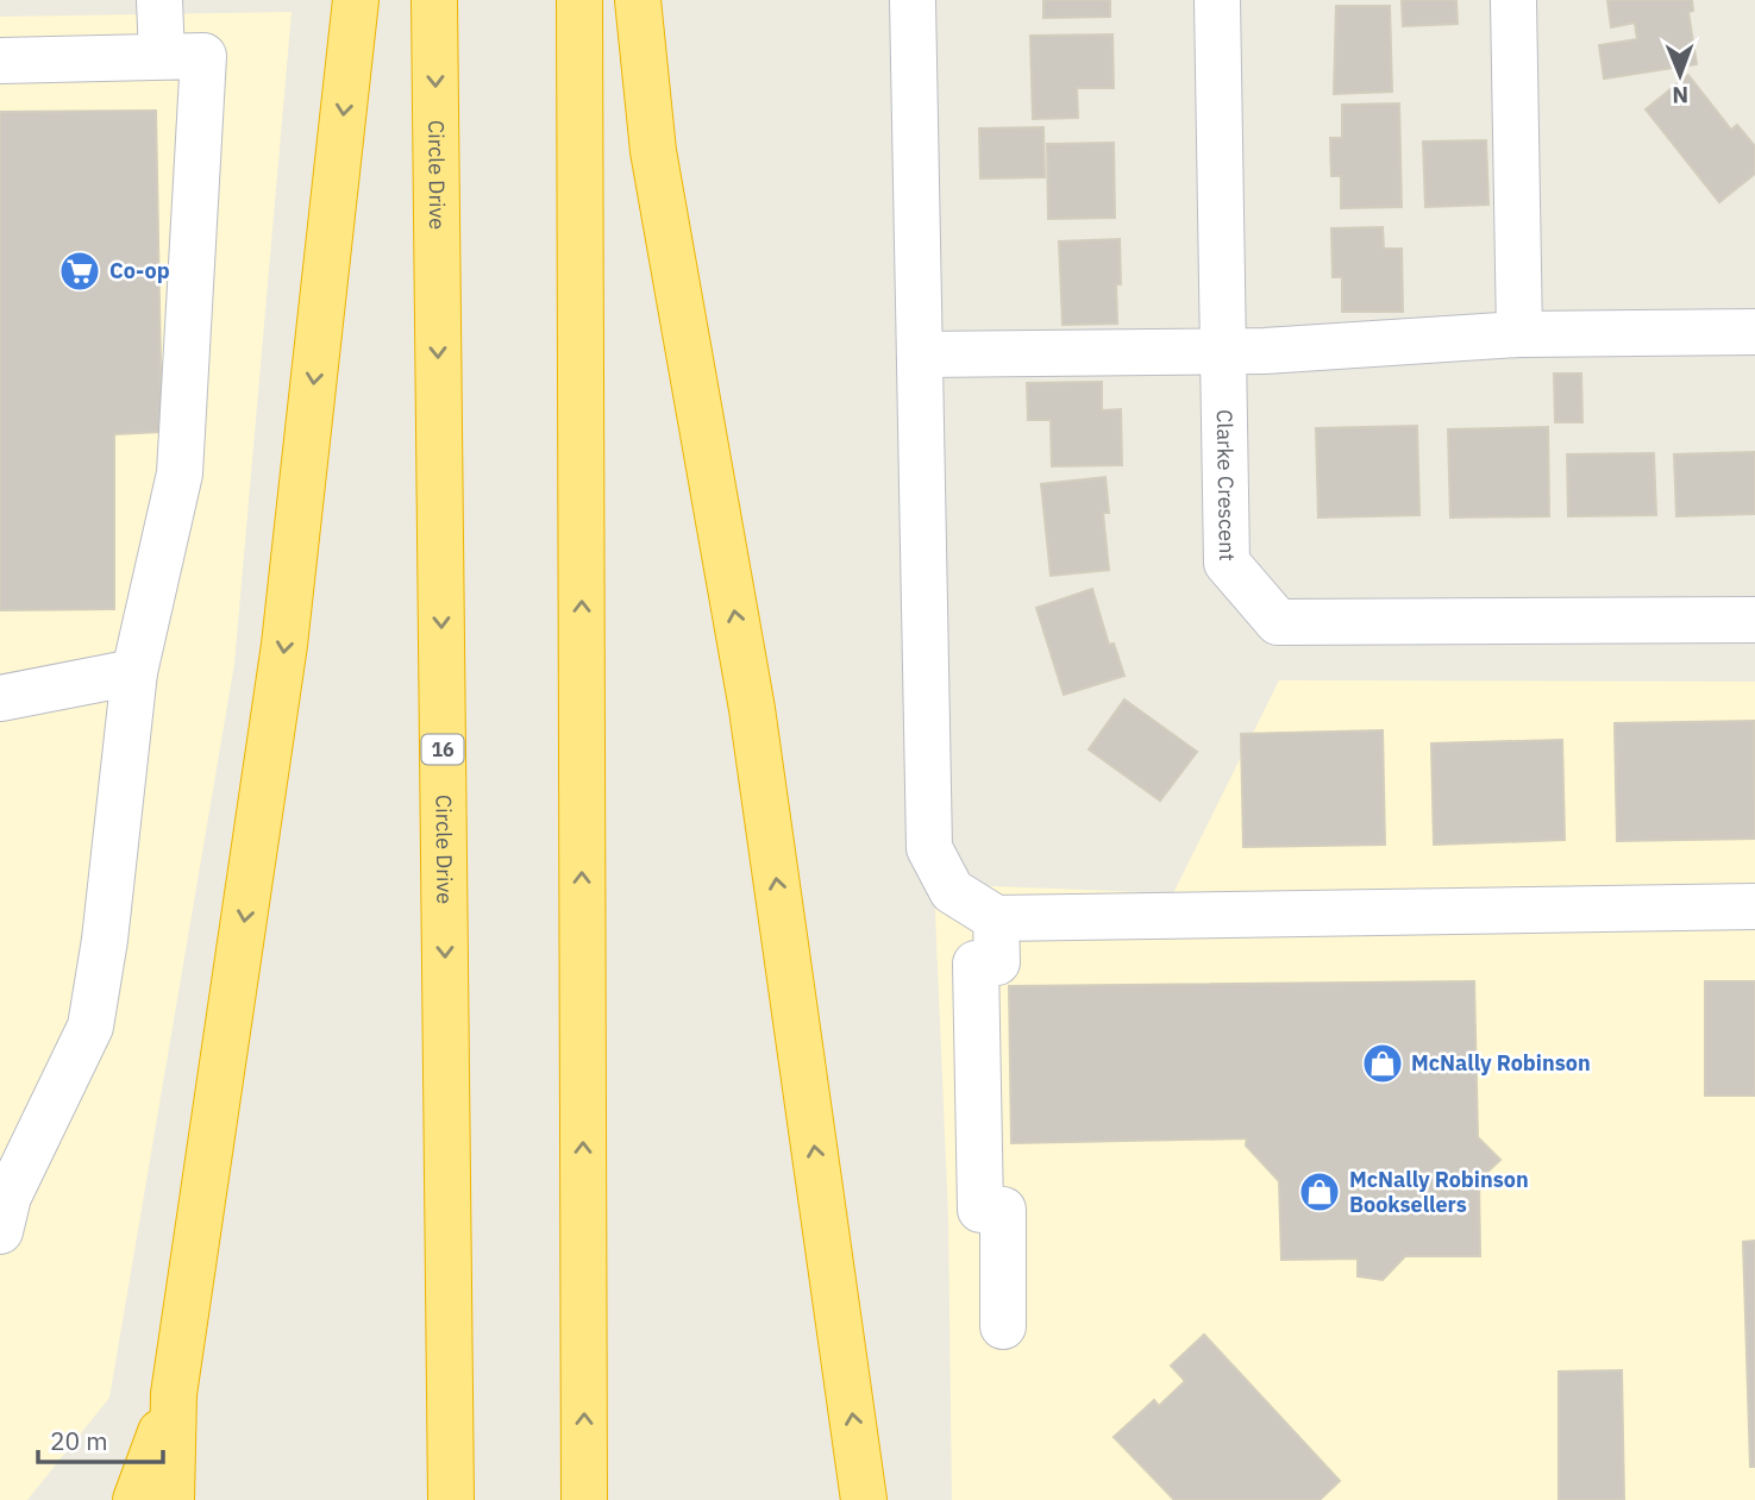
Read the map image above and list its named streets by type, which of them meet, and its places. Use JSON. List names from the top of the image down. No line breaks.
{"streets":{"highway":["Circle Drive","16"],"street":["Clarke Crescent"]},"places":{"supermarket":["Co-op"],"shop":["McNally Robinson","McNally Robinson Booksellers"]},"scale_bar":"20 m","north":"bottom"}
